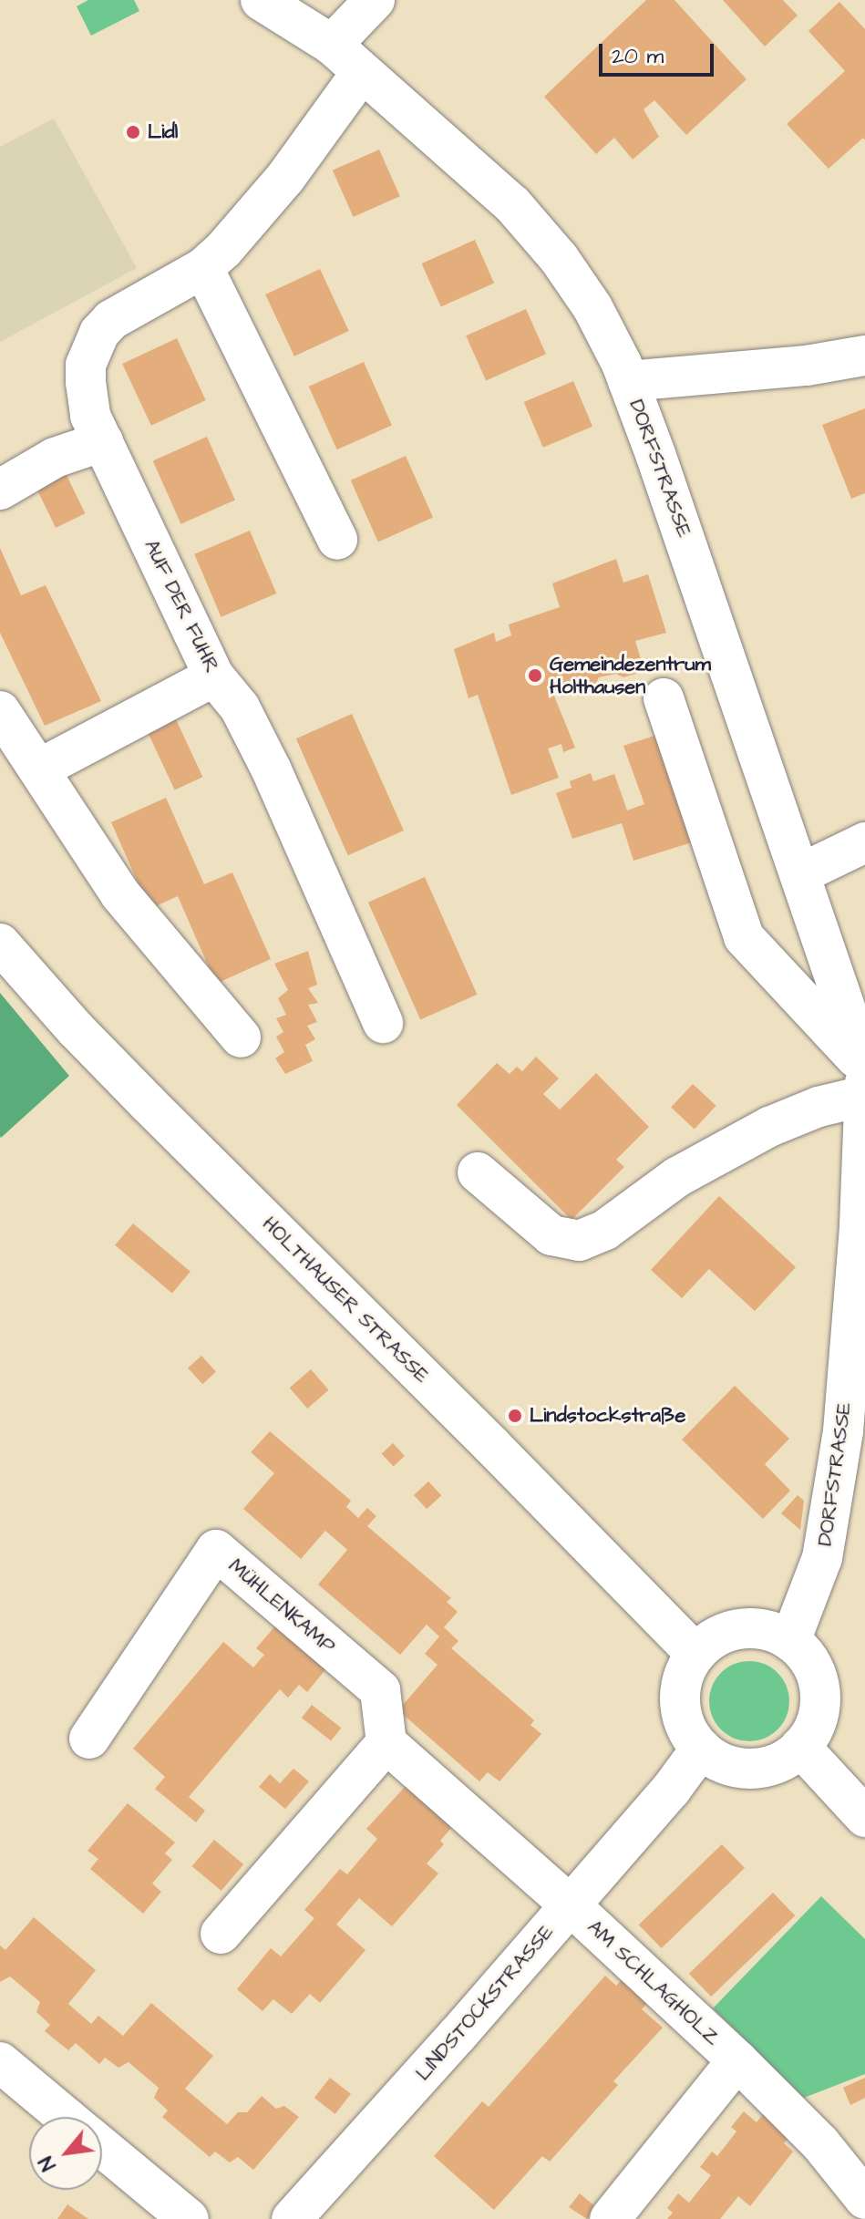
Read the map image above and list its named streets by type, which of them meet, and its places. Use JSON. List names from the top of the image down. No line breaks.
{"streets":{"street":["DORFSTRASSE","AUF DER FUHR","HOLTHAUSER STRASSE","MÜHLENKAMP","AM SCHLAGHOLZ","LINDSTOCKSTRASSE"]},"crossings":[["DORFSTRASSE","AUF DER FUHR"],["DORFSTRASSE","HOLTHAUSER STRASSE"],["DORFSTRASSE","LINDSTOCKSTRASSE"],["HOLTHAUSER STRASSE","LINDSTOCKSTRASSE"],["AM SCHLAGHOLZ","LINDSTOCKSTRASSE"]],"places":["Lidl","Gemeindezentrum Holthausen","Lindstockstraße"],"scale_bar":"20 m","north":"bottom left"}
